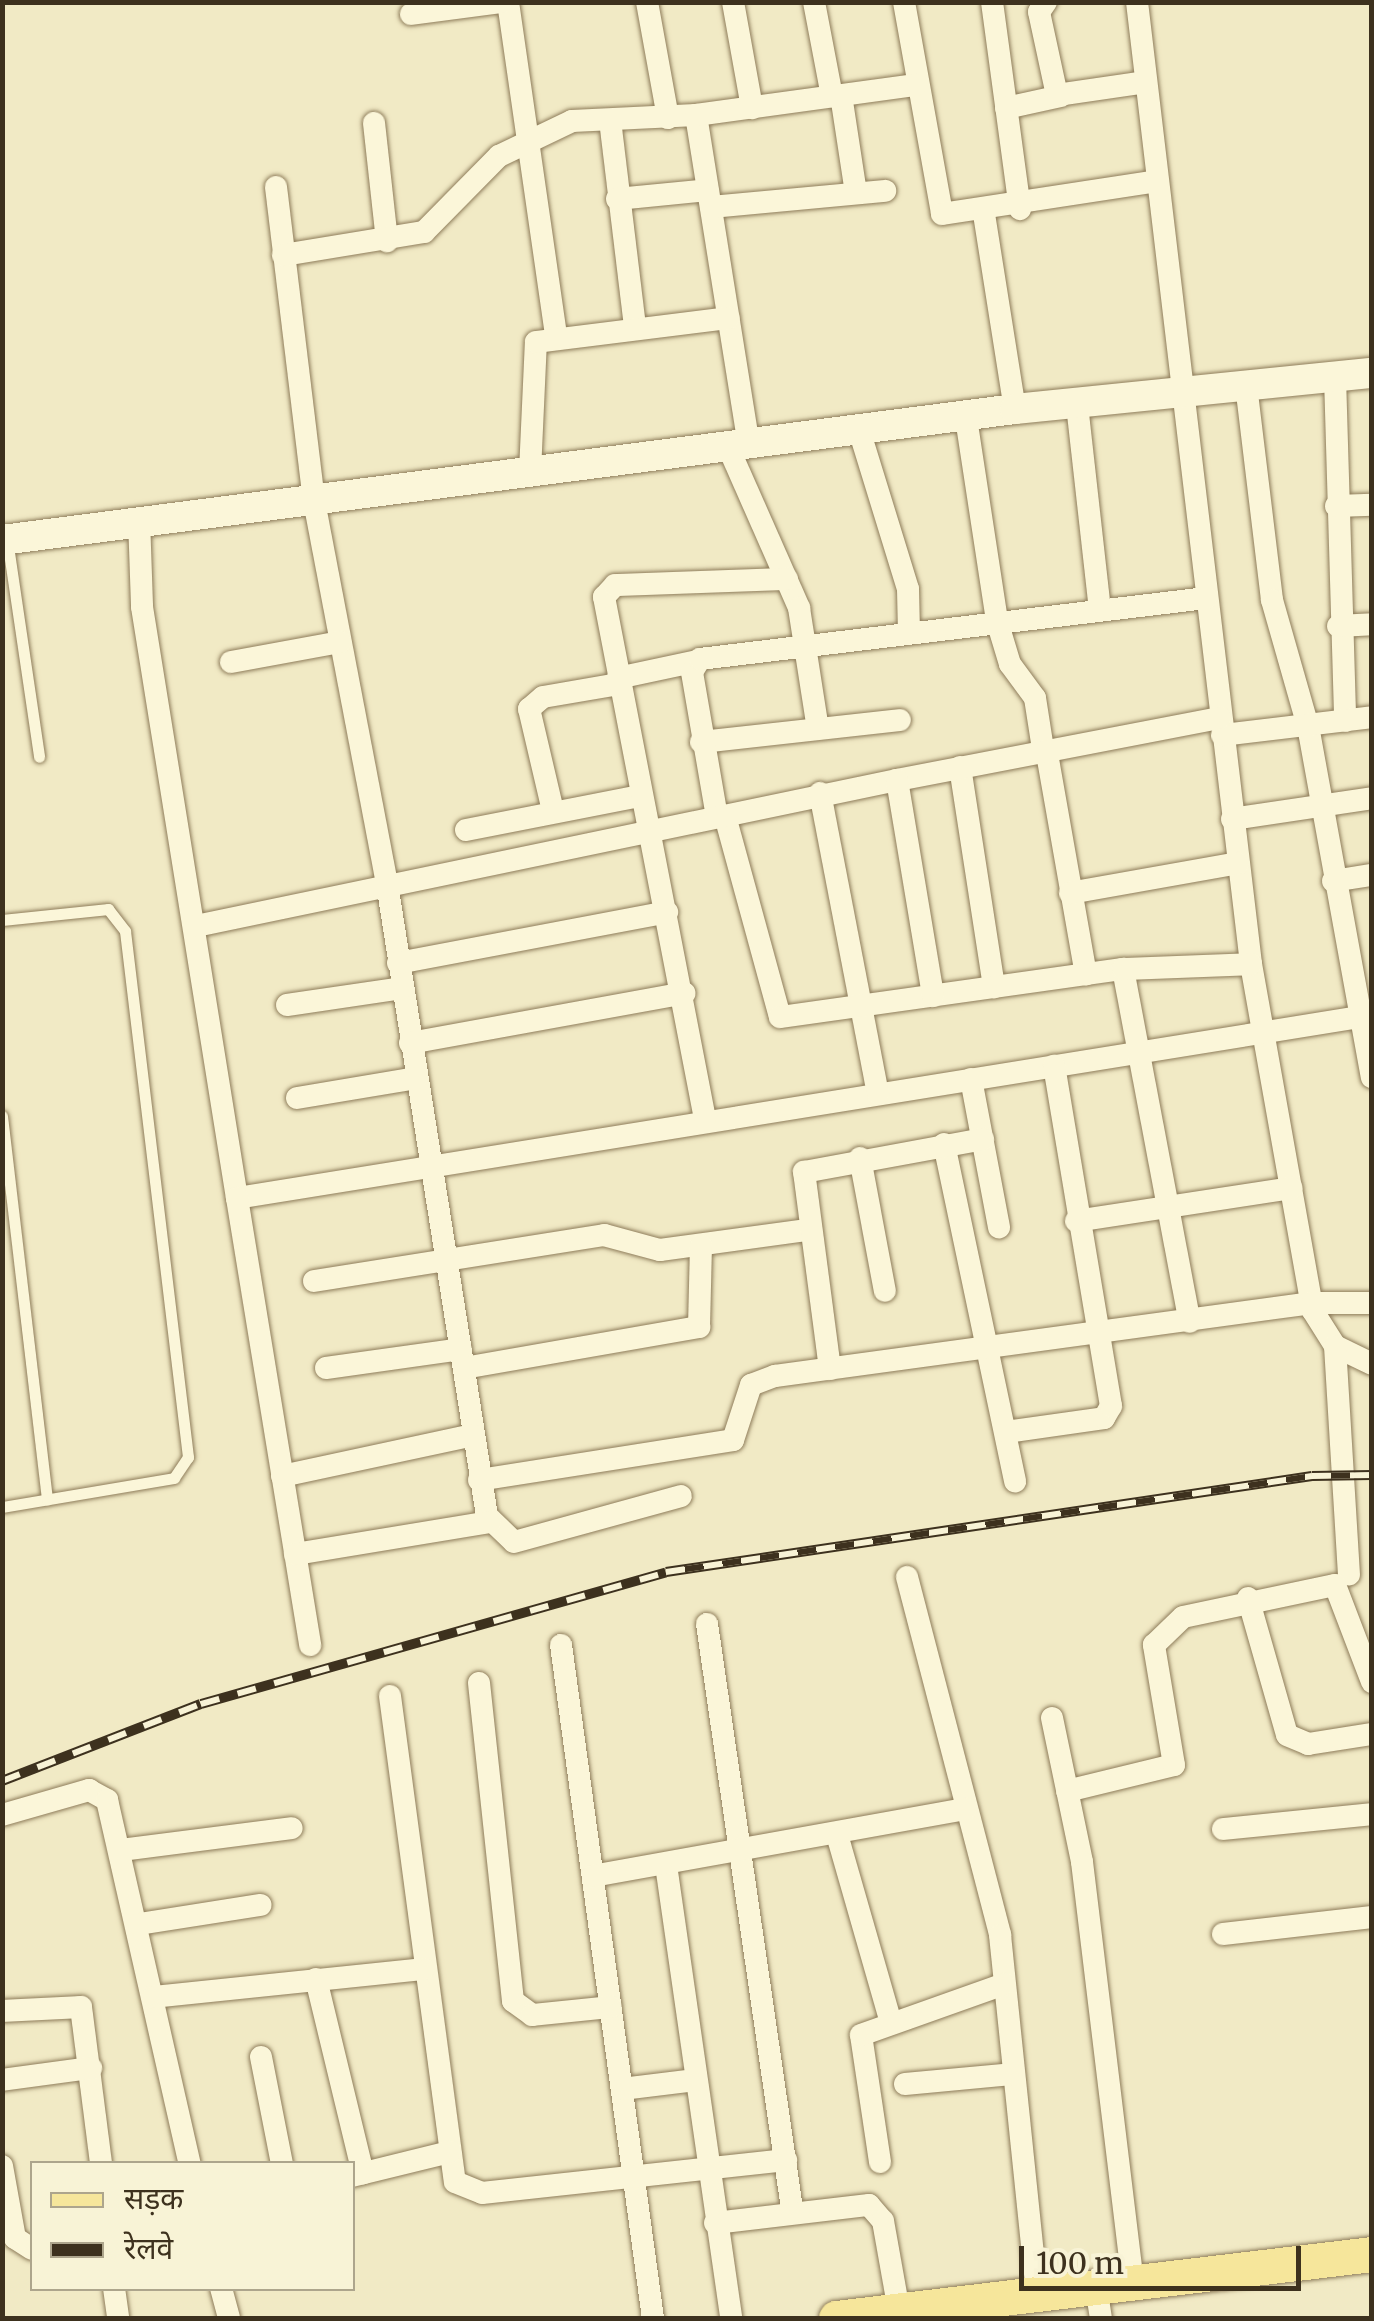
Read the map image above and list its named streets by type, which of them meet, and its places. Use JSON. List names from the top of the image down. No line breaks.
{"legend":["सड़क","रेलवे"],"scale_bar":"100 m"}
